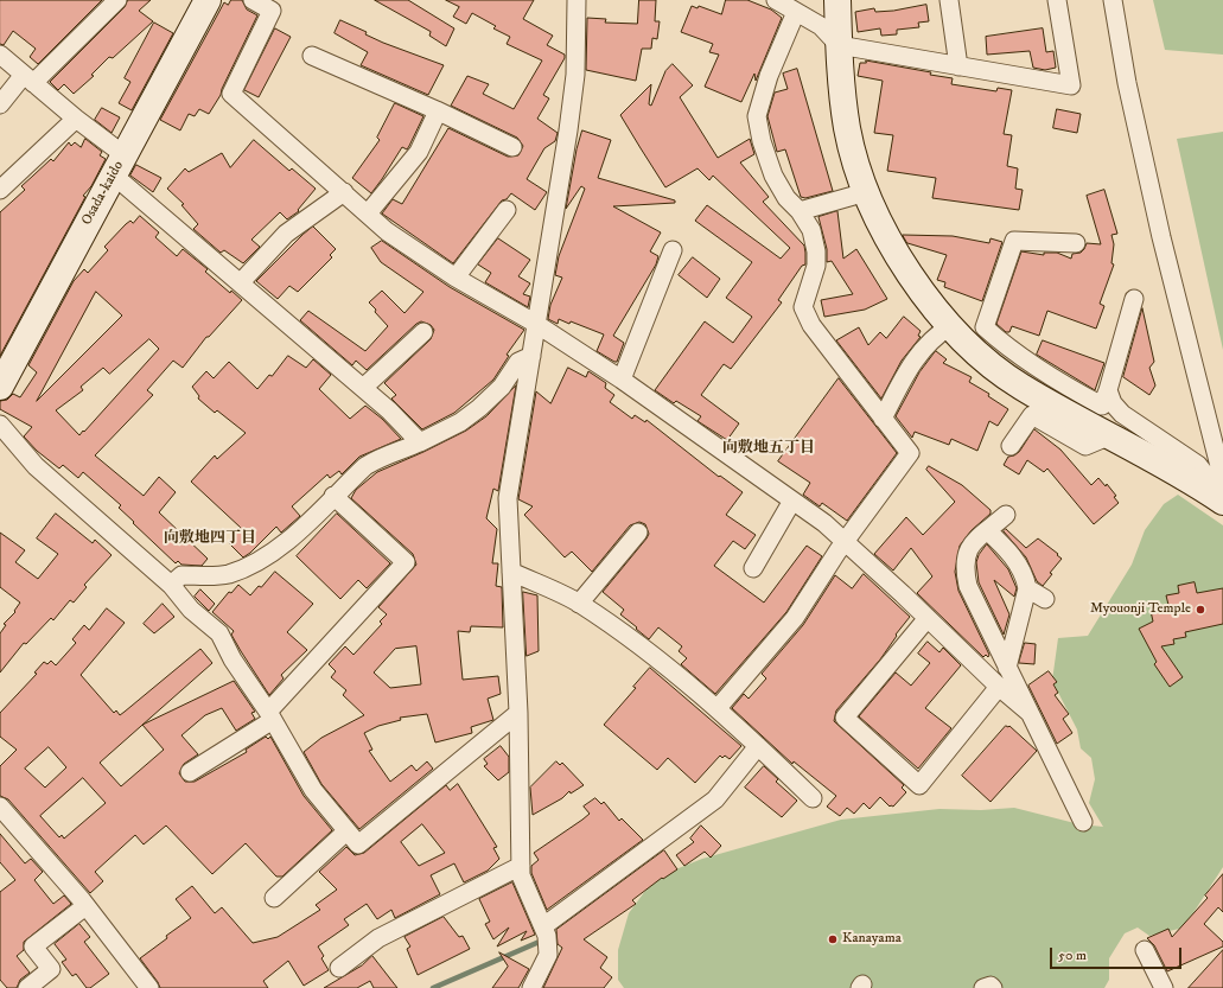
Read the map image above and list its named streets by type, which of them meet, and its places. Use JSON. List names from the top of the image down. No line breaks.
{"streets":{"street":["Osada-kaido"]},"districts":["向敷地五丁目","向敷地四丁目"],"places":["Myouonji Temple","Kanayama"],"scale_bar":"50 m"}
